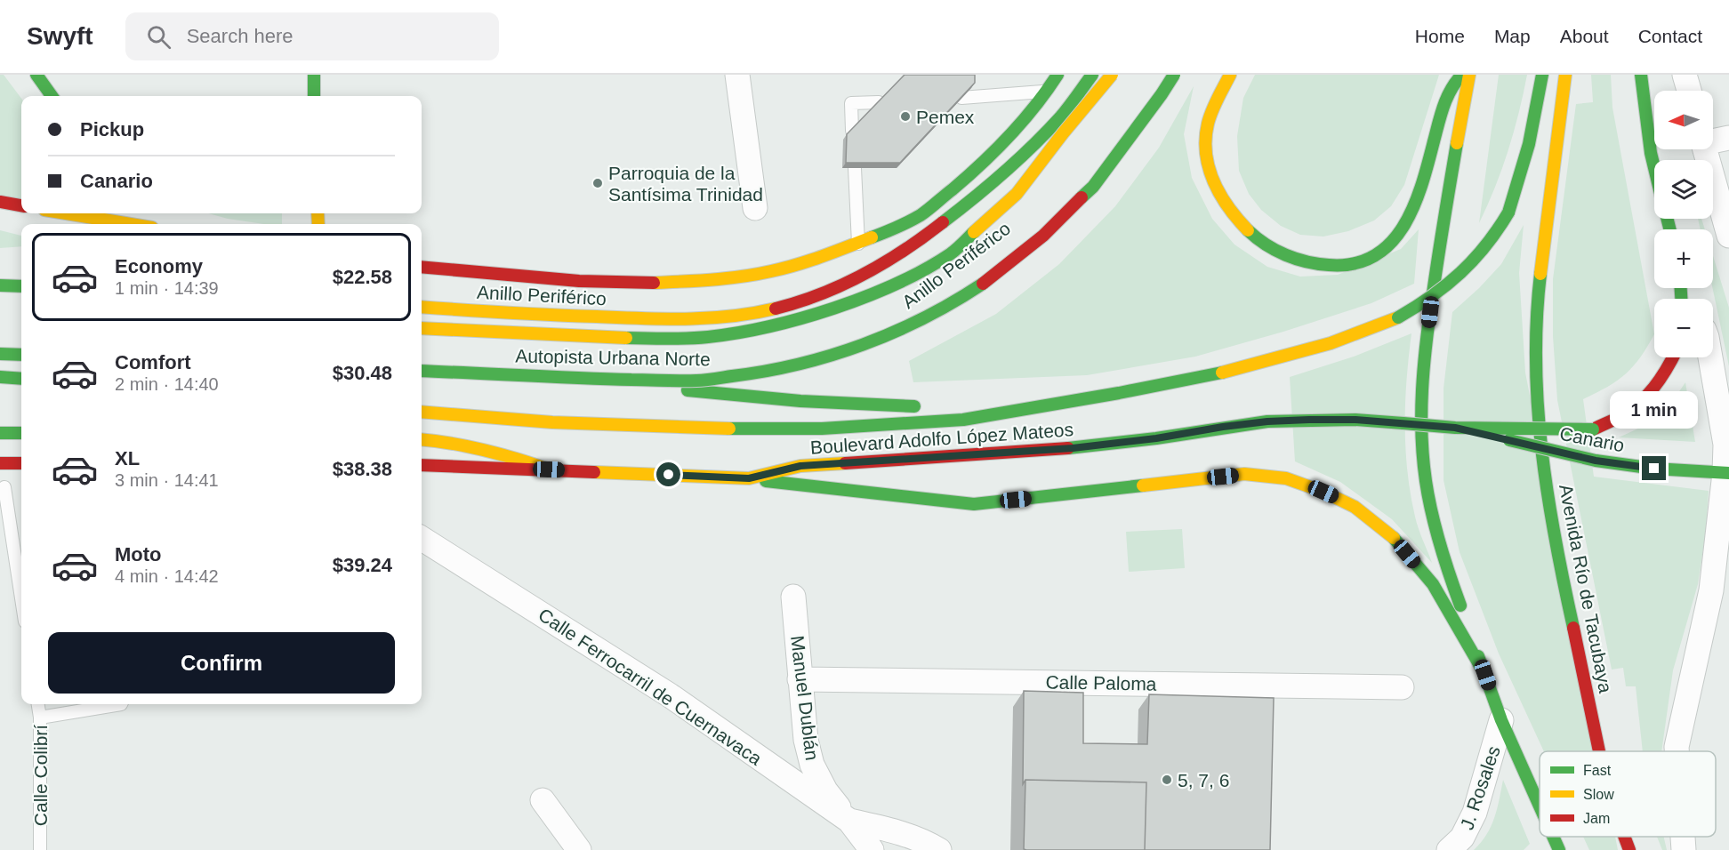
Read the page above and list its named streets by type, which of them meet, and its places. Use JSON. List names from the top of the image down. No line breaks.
{"streets":{"main road":["Anillo Periférico","Autopista Urbana Norte","Boulevard Adolfo López Mateos","Canario","Avenida Río de Tacubaya"],"street":["Calle Paloma","Calle Ferrocarril de Cuernavaca","Manuel Dublán","J. Rosales"],"lane":["Calle Colibrí"]},"crossings":[["Boulevard Adolfo López Mateos","Canario"],["Calle Paloma","Manuel Dublán"],["Calle Ferrocarril de Cuernavaca","Manuel Dublán"]],"places":["Pemex","Parroquia de la Santísima Trinidad","5, 7, 6"],"legend":["Fast","Slow","Jam"],"north":"left","page":{"header":"Swyft","search":"Search here","nav":["Home","Map","About","Contact"],"map_buttons":["+","−"],"banner":["Pickup","Canario"],"list":[{"name":"Economy","note":"1 min · 14:39","value":"$22.58"},{"name":"Comfort","note":"2 min · 14:40","value":"$30.48"},{"name":"XL","note":"3 min · 14:41","value":"$38.38"},{"name":"Moto","note":"4 min · 14:42","value":"$39.24"}],"bubble":"1 min","buttons":"Confirm"}}
